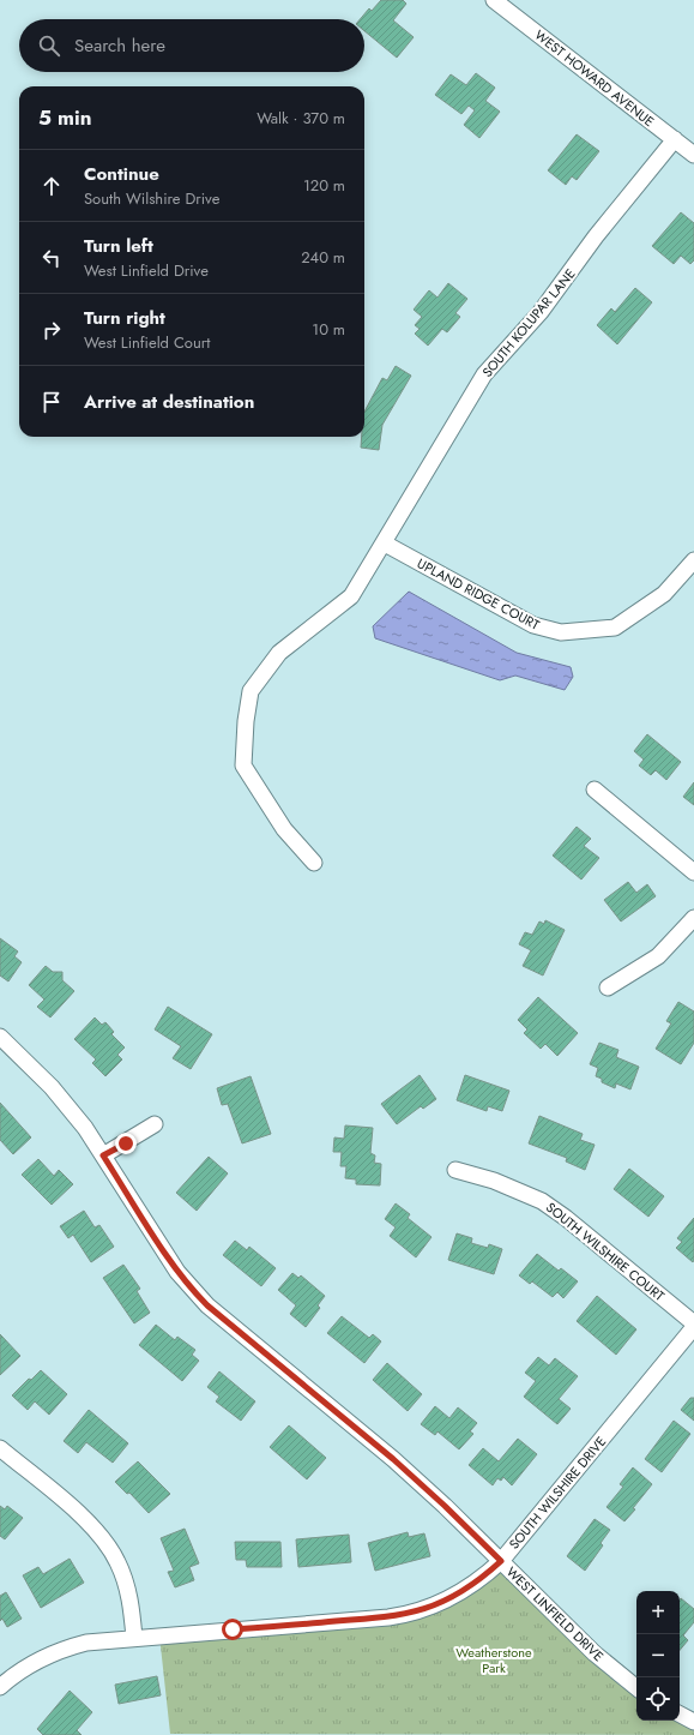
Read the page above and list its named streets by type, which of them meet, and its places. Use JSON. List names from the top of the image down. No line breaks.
{"streets":{"street":["WEST HOWARD AVENUE","SOUTH KOLUPAR LANE","UPLAND RIDGE COURT","SOUTH WILSHIRE COURT","SOUTH WILSHIRE DRIVE","WEST LINFIELD DRIVE"]},"crossings":[["WEST HOWARD AVENUE","SOUTH KOLUPAR LANE"],["SOUTH KOLUPAR LANE","UPLAND RIDGE COURT"],["SOUTH WILSHIRE COURT","SOUTH WILSHIRE DRIVE"],["SOUTH WILSHIRE DRIVE","WEST LINFIELD DRIVE"]],"parks":["Weatherstone Park"],"page":{"search":"Search here","heading":["5 min","Walk · 370 m"],"list":[["Continue","South Wilshire Drive","120 m"],["Turn left","West Linfield Drive","240 m"],["Turn right","West Linfield Court","10 m"],"Arrive at destination"],"map_buttons":["+","−"]}}
